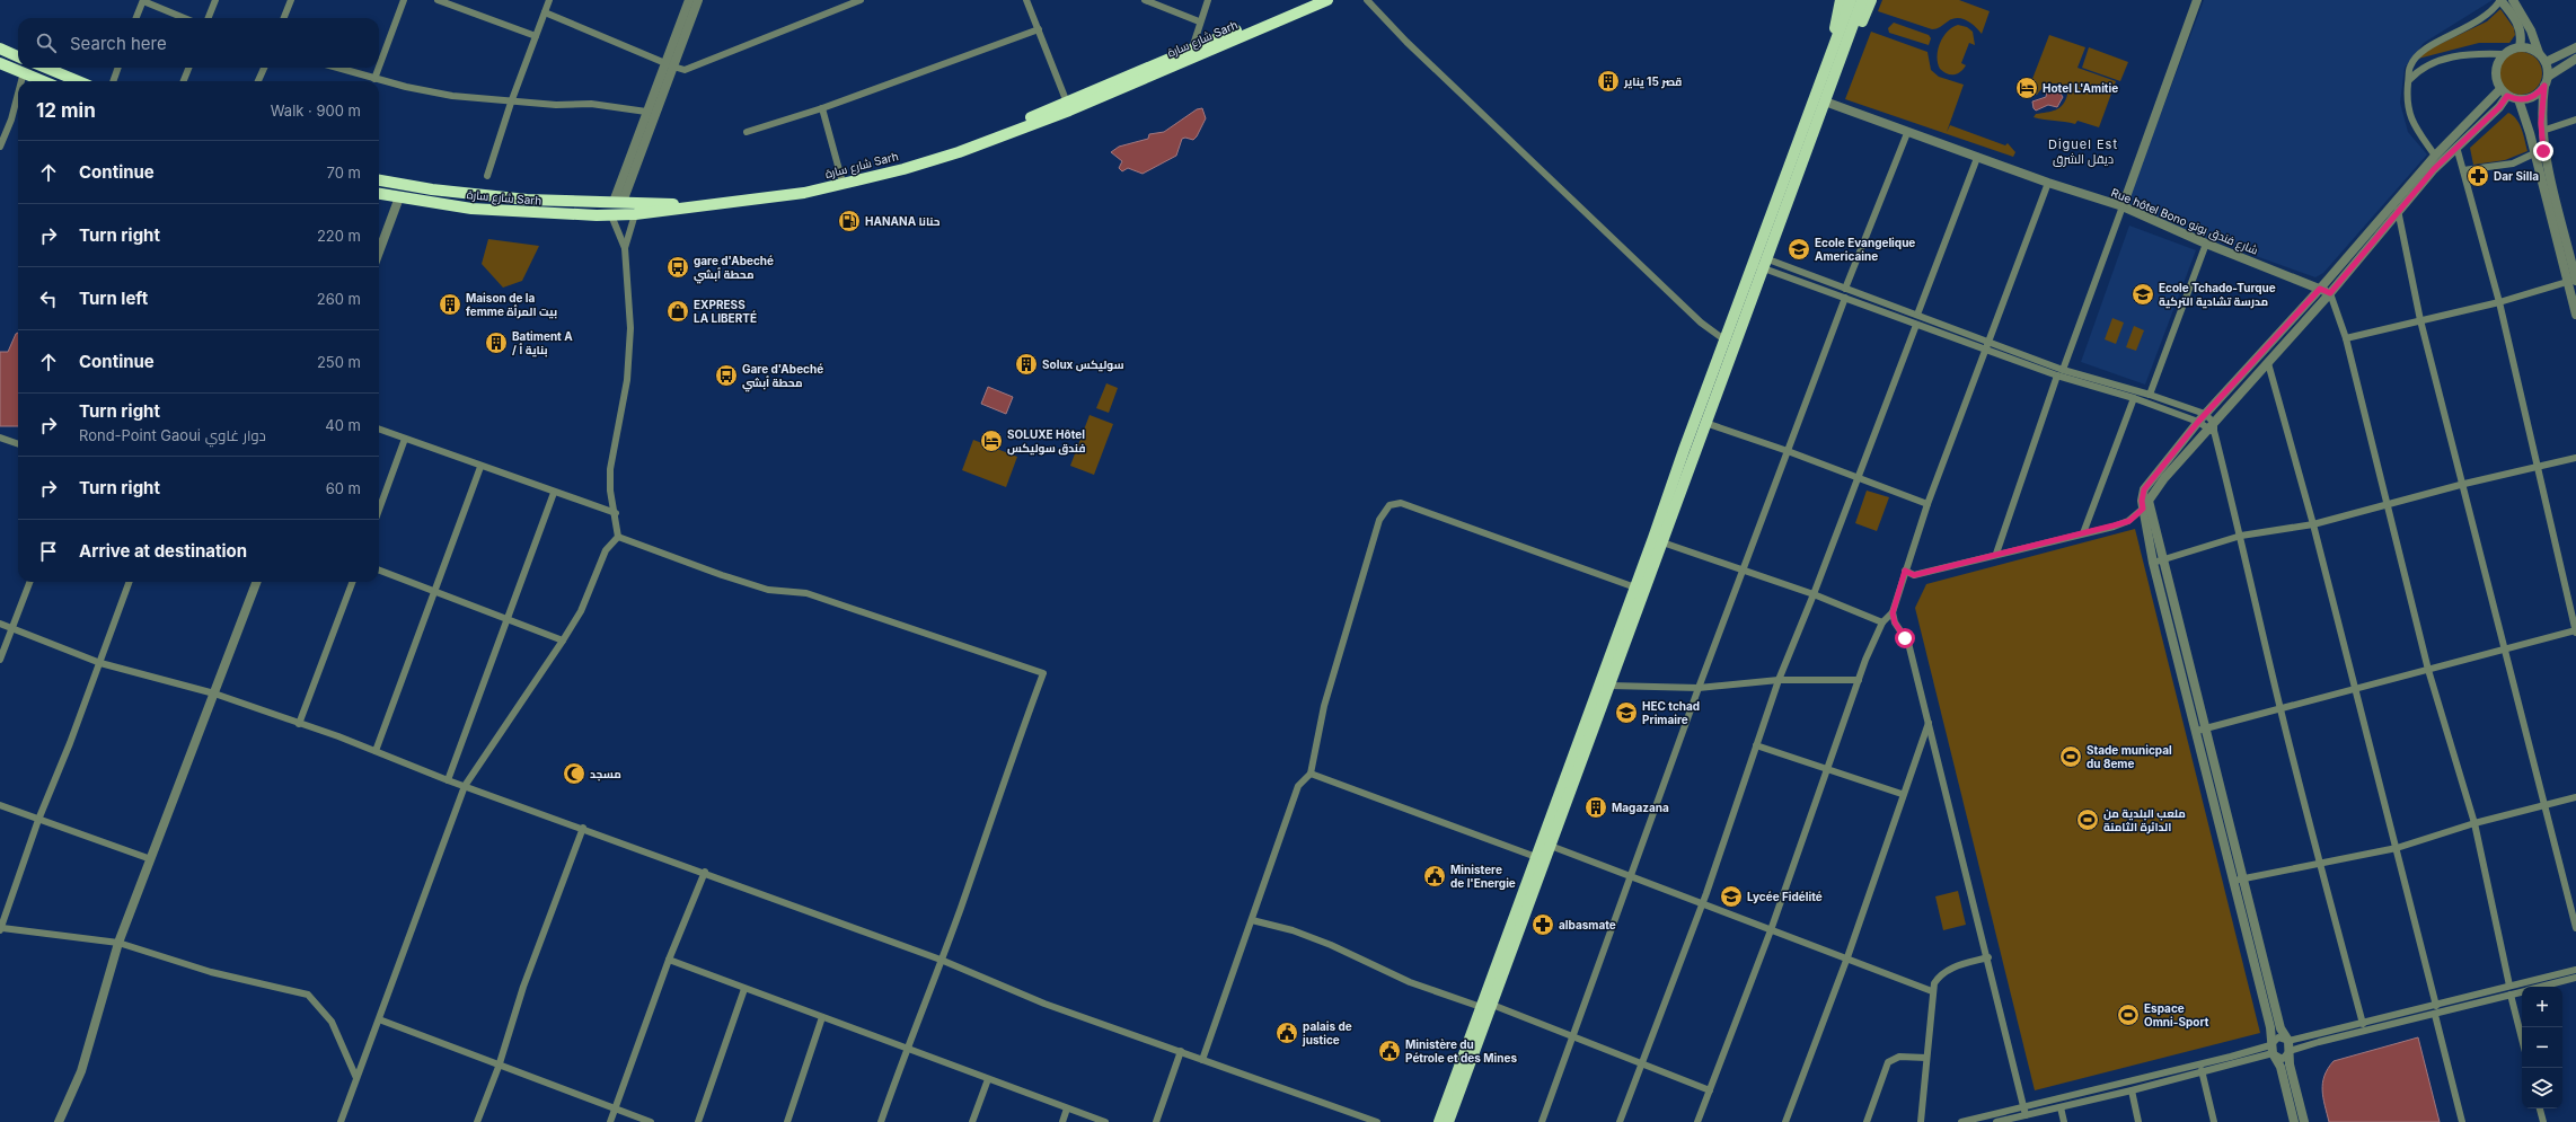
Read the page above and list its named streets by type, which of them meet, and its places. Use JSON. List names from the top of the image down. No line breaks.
{"streets":{"highway":["شارع سارة Sarh"],"street":["Rue hôtel Bono شارع فندق بونو"]},"districts":["Diguel Est ديقل الشرق"],"places":{"building":["قصر 15 يناير","Maison de la femme بيت المرأة","Batiment A / بناية أ","Solux سوليكس","Magazana"],"hotel":["Hotel L'Amitie","SOLUXE Hôtel فندق سوليكس"],"pharmacy":["Dar Silla","albasmate"],"fuel station":["HANANA حنانا"],"school or university":["Ecole Evangelique Americaine","Ecole Tchado-Turque مدرسة تشادية التركية","HEC tchad Primaire","Lycée Fidélité"],"bus stop":["gare d'Abeché محطة أبشي","Gare d'Abeché محطة أبشي"],"shop":["EXPRESS LA LIBERTÉ"],"sports":["Stade municpal du 8eme","ملعب البلدية من الدائرة الثامنة","Espace Omni-Sport"],"mosque":["مسجد"],"public building":["Ministere de l'Energie","palais de justice","Ministère du Pétrole et des Mines"]},"page":{"search":"Search here","heading":["12 min","Walk · 900 m"],"list":[["Continue","70 m"],["Turn right","220 m"],["Turn left","260 m"],["Continue","250 m"],["Turn right","Rond-Point Gaoui دوار غاوي","40 m"],["Turn right","60 m"],"Arrive at destination"],"map_buttons":["+","−"]}}
